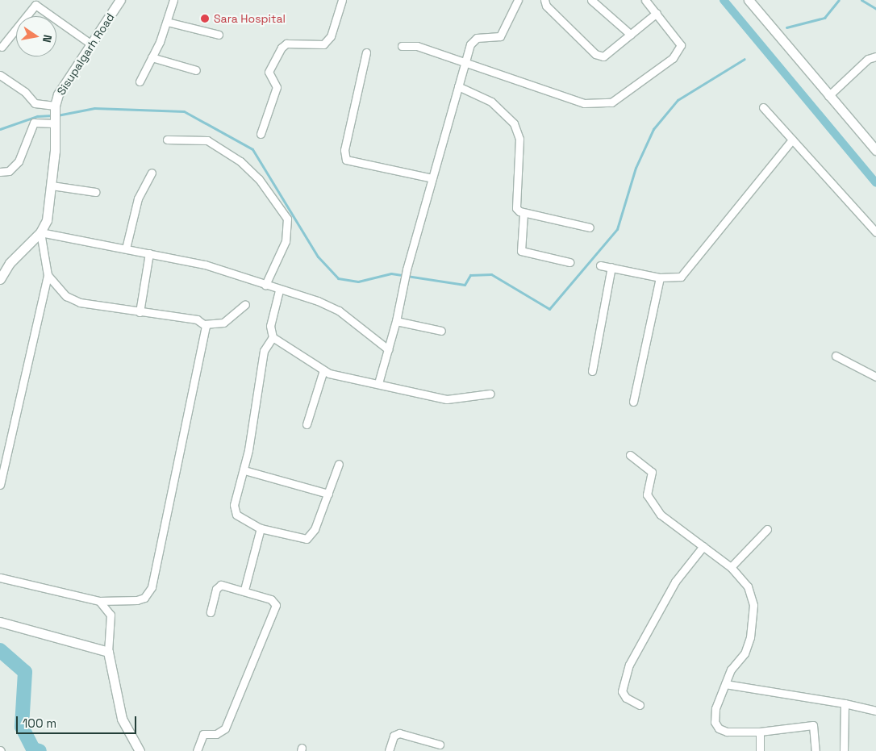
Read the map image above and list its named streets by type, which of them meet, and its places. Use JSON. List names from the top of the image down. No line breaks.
{"streets":{"street":["Sisupalgarh Road"]},"places":["Sara Hospital"],"scale_bar":"100 m","north":"right"}
